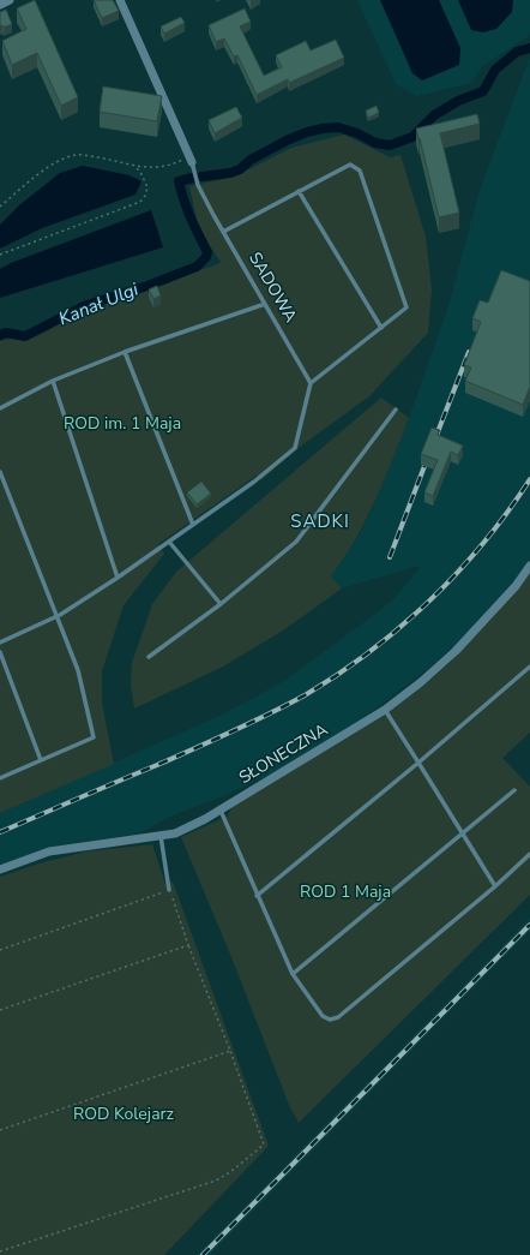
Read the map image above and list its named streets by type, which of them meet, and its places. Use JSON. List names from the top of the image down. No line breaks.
{"streets":{"street":["SADOWA","SŁONECZNA"]},"districts":["SADKI"],"water":["Kanał Ulgi"],"parks":["ROD im. 1 Maja","ROD 1 Maja","ROD Kolejarz"]}
